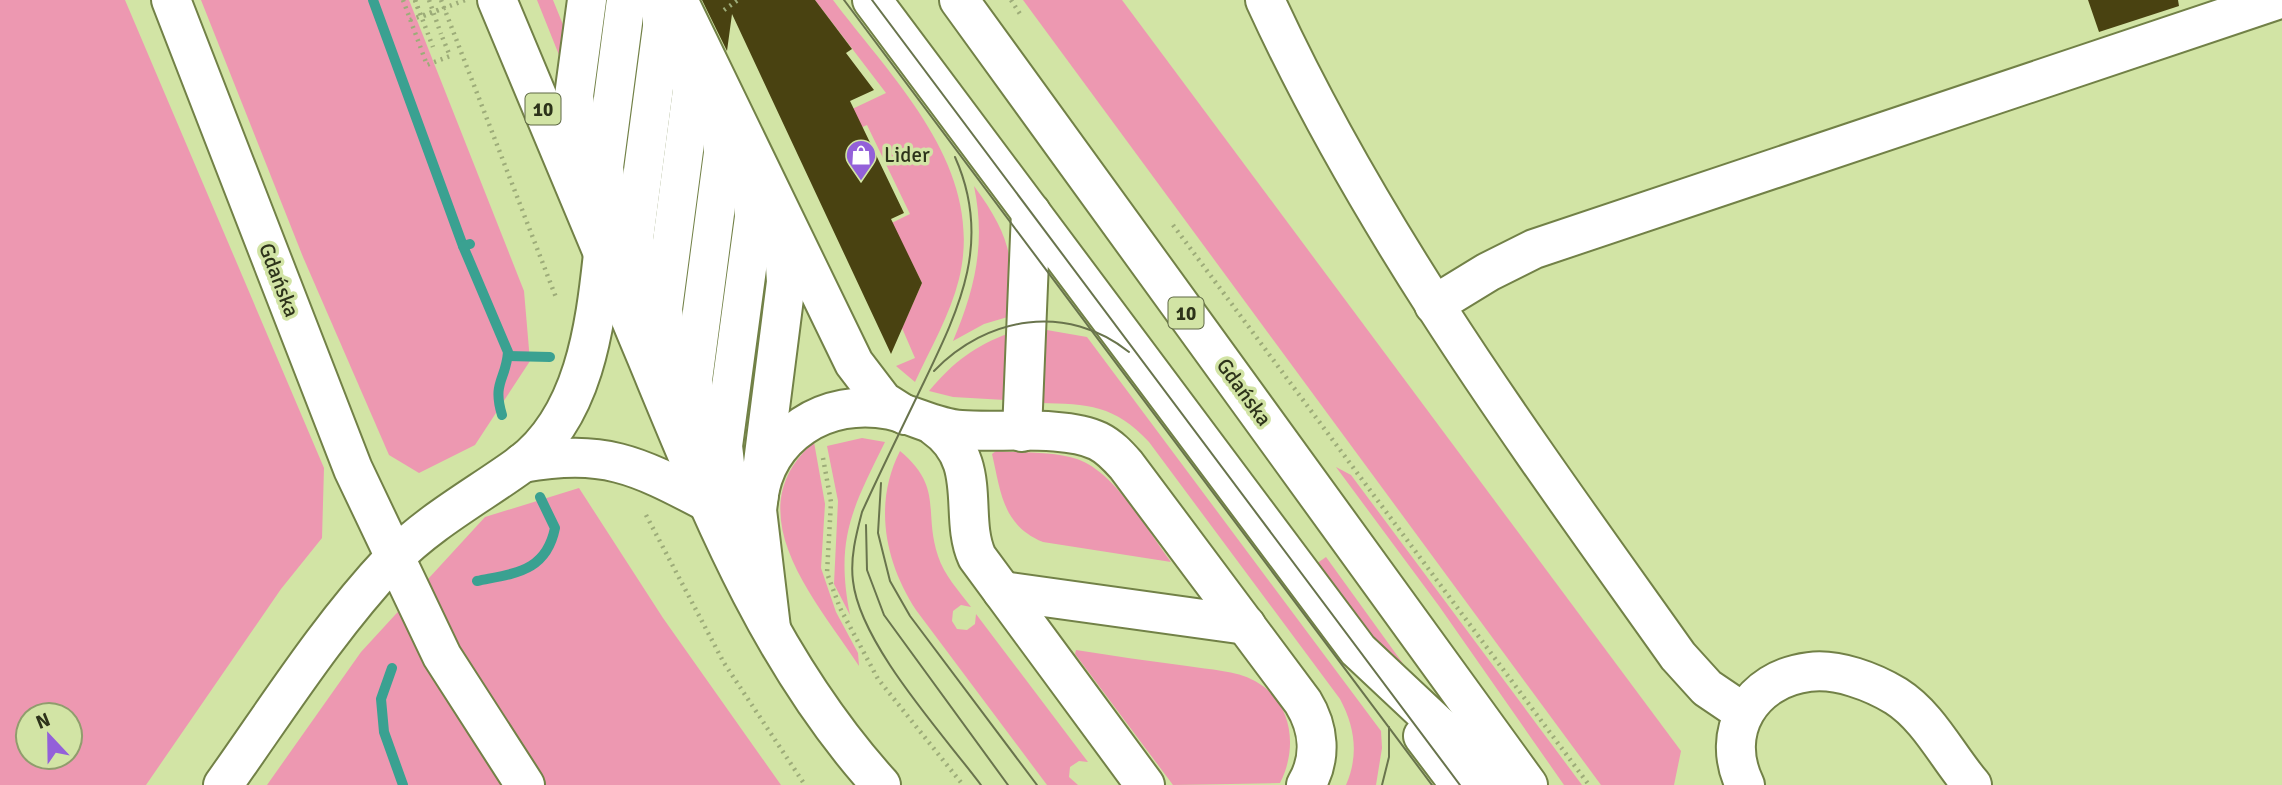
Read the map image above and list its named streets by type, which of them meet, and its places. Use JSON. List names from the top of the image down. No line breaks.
{"streets":{"main road":["10","Gdańska"]},"places":{"shop":["Lider"]},"north":"top"}
